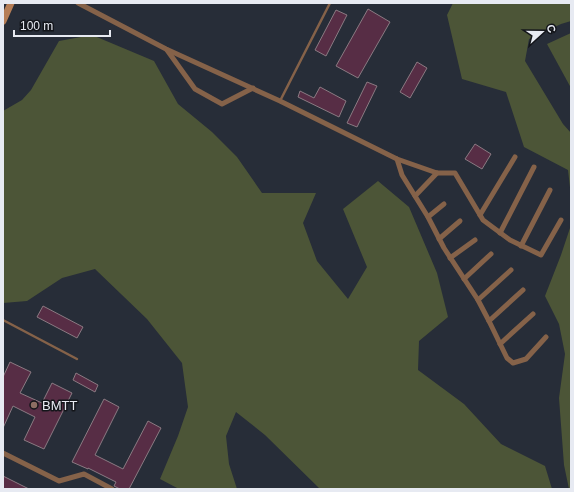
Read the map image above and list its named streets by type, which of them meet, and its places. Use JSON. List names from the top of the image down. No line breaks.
{"places":["ВМТТ"],"scale_bar":"100 m","north":"right"}
